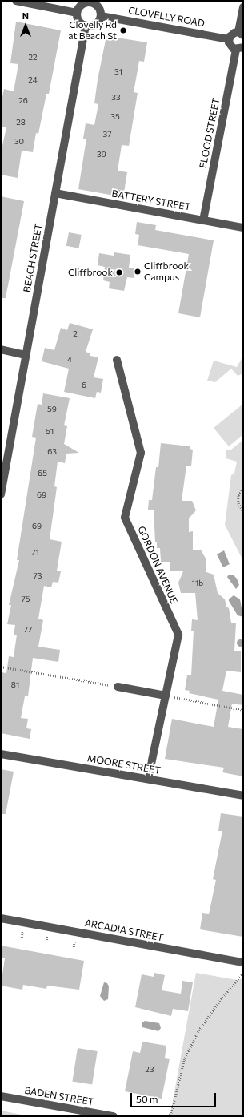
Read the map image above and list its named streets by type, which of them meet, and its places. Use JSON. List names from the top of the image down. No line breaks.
{"streets":{"street":["CLOVELLY ROAD","FLOOD STREET","BATTERY STREET","BEACH STREET","GORDON AVENUE","MOORE STREET","ARCADIA STREET","BADEN STREET"]},"crossings":[["CLOVELLY ROAD","BEACH STREET"],["FLOOD STREET","BATTERY STREET"],["BATTERY STREET","BEACH STREET"],["GORDON AVENUE","MOORE STREET"]],"places":["Clovelly Rd at Beach St","Cliffbrook Campus","Cliffbrook"],"house_numbers":["22","31","24","33","26","35","28","37","30","39","2","4","6","59","61","63","65","69","69","71","73","11b","75","77","81","23"],"scale_bar":"50 m","north":"top"}
